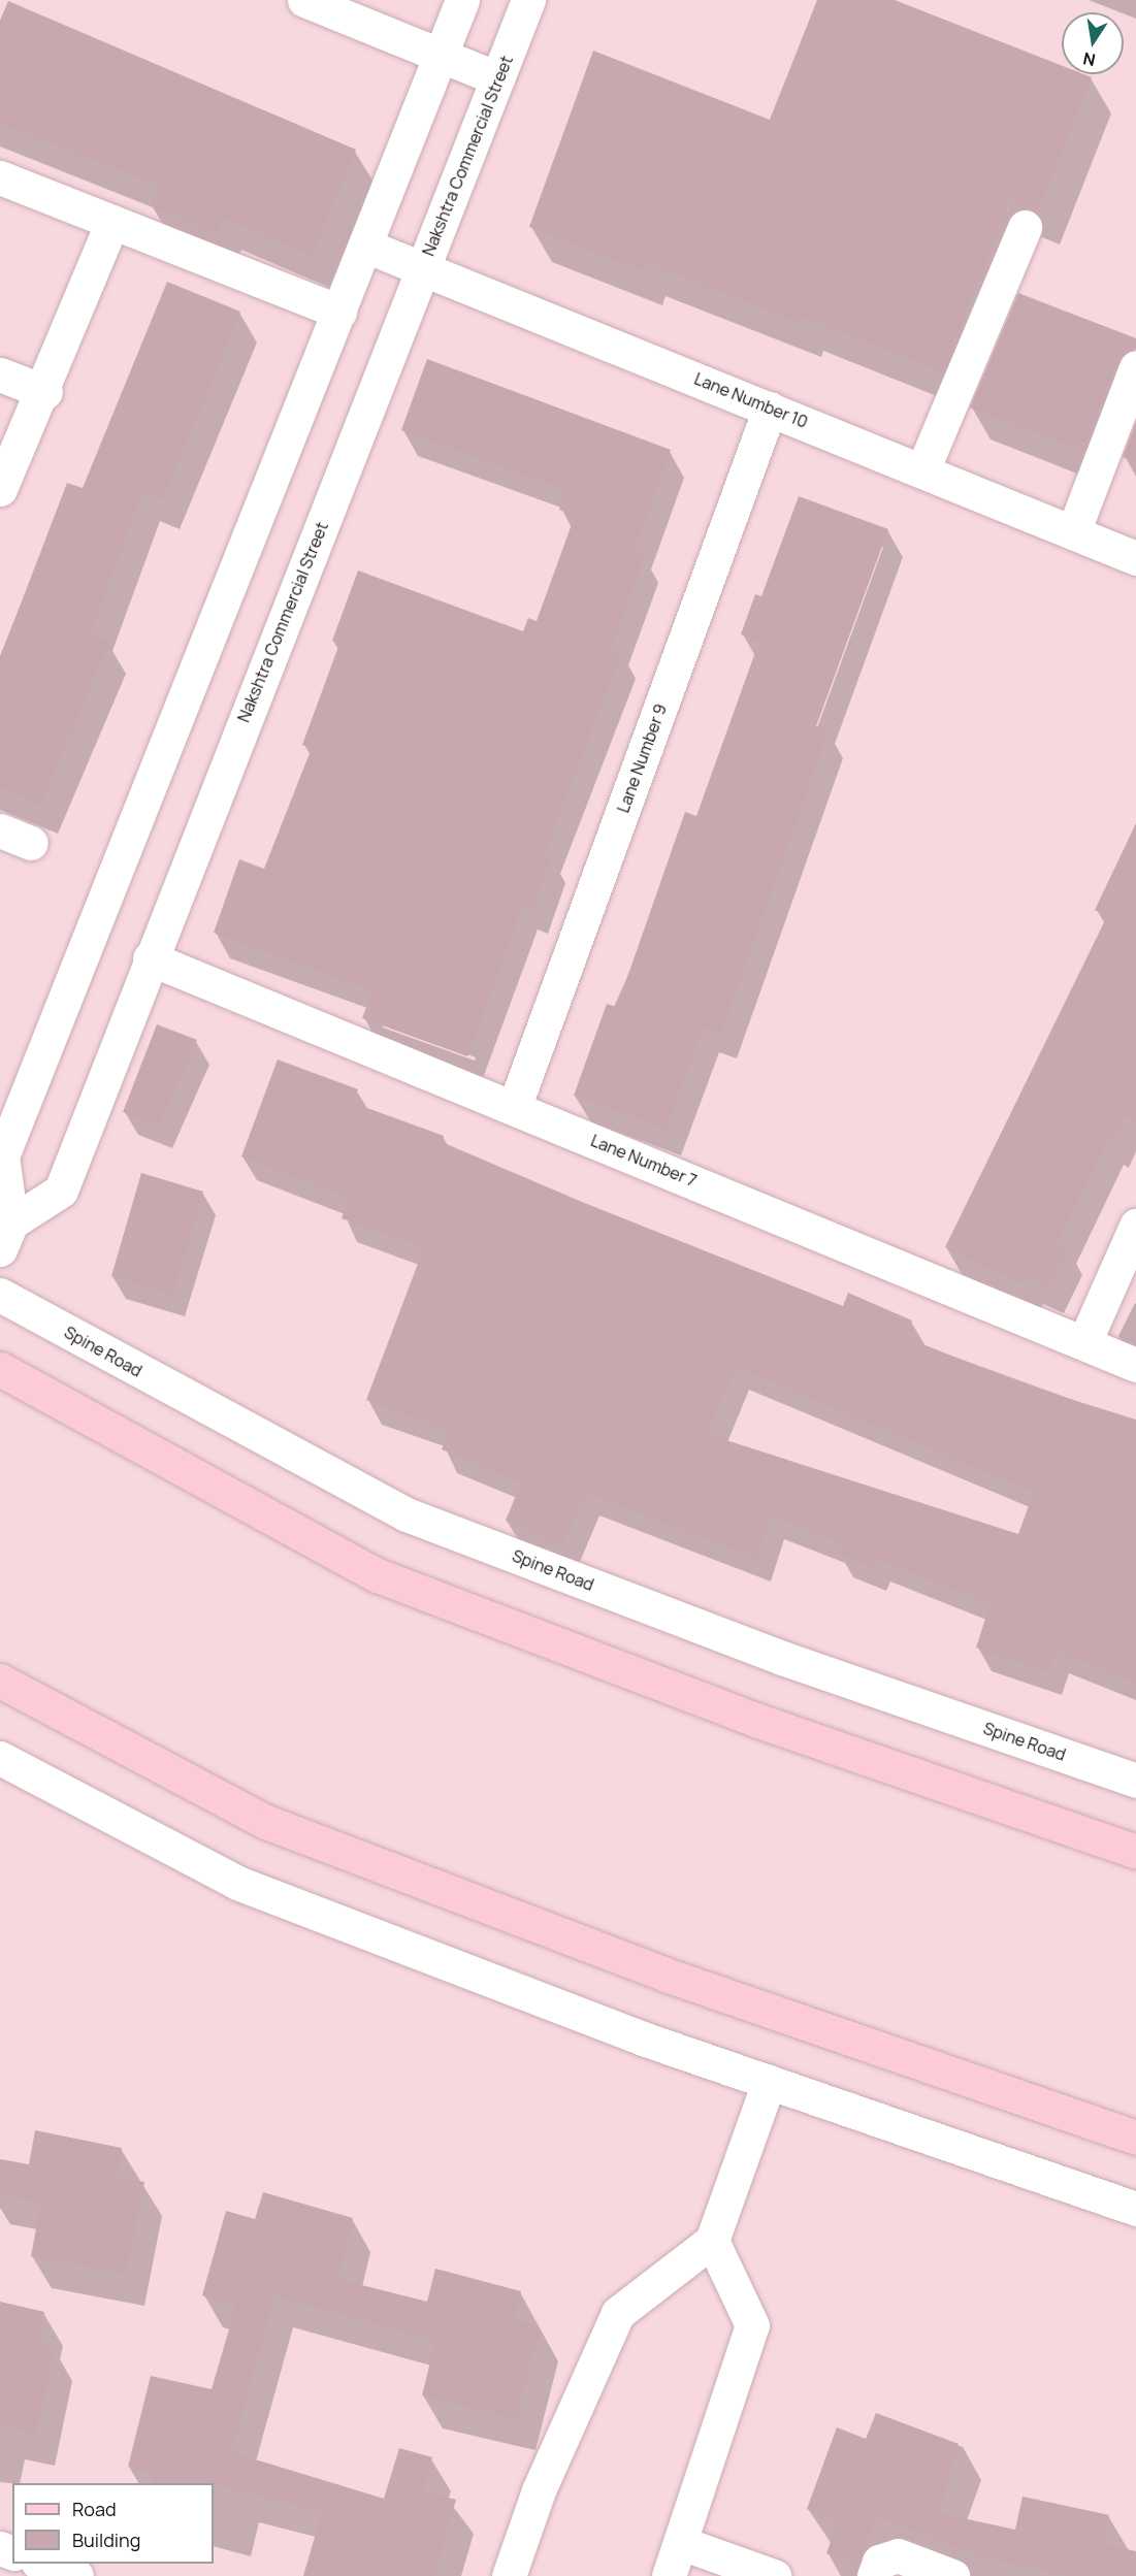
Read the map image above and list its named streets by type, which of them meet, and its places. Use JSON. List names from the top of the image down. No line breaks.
{"streets":{"street":["Nakshtra Commercial Street","Lane Number 10","Lane Number 9","Lane Number 7","Spine Road"]},"crossings":[["Nakshtra Commercial Street","Lane Number 10"],["Nakshtra Commercial Street","Lane Number 7"],["Lane Number 10","Lane Number 9"],["Lane Number 9","Lane Number 7"]],"legend":["Road","Building"],"north":"bottom"}
